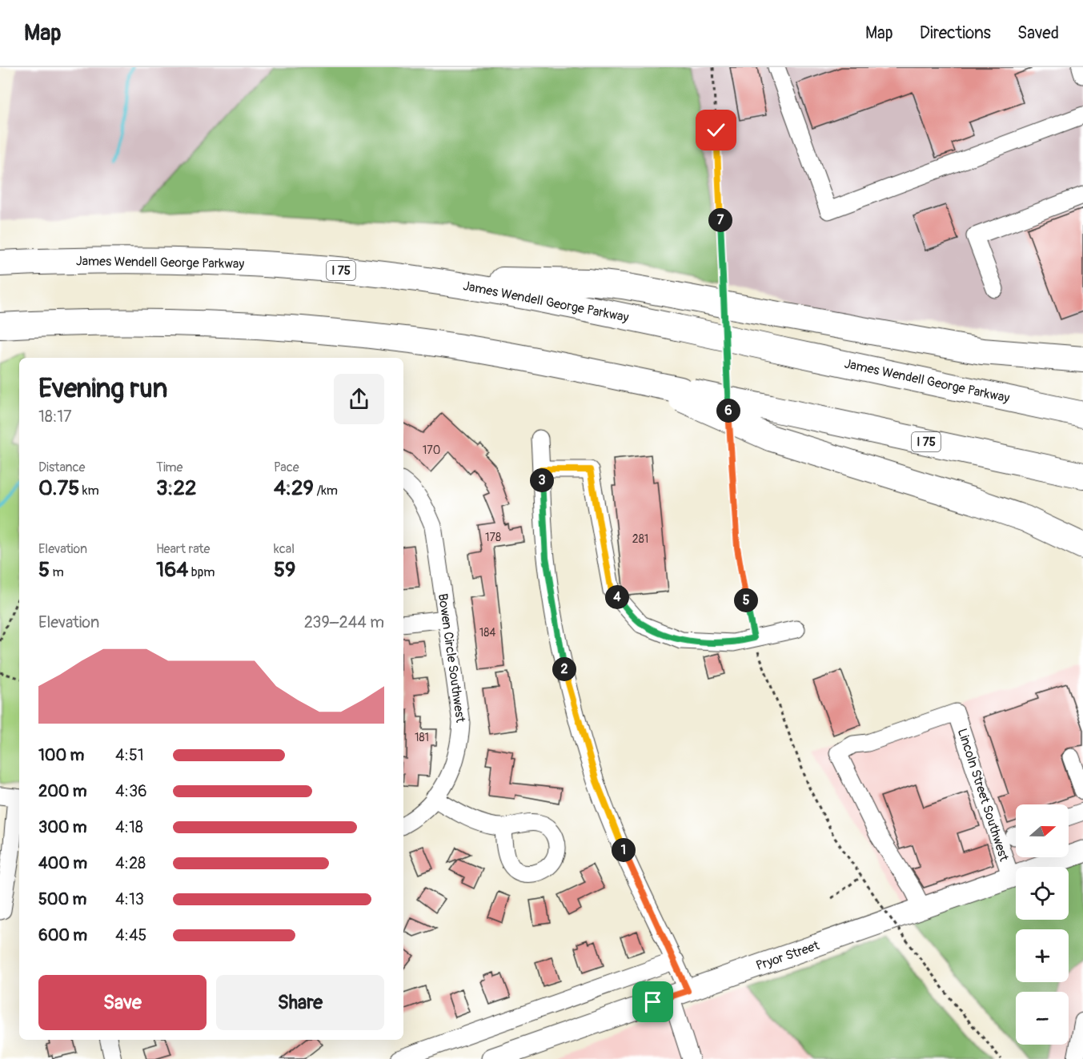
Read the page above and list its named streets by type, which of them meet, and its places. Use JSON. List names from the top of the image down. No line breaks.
{"streets":{"highway":["James Wendell George Parkway","I 75"],"main road":["Pryor Street"],"street":["Bowen Circle Southwest","Lincoln Street Southwest"]},"crossings":[["Lincoln Street Southwest","Pryor Street"]],"house_numbers":["170","178","281","184","181"],"north":"right","page":{"header":"Map","nav":["Map","Directions","Saved"],"pins":["7","6","3","4","5","2","1"],"heading":["Evening run","18:17"],"stats":[["Distance","0.75 km"],["Time","3:22"],["Pace","4:29 /km"],["Elevation","5 m"],["Heart rate","164 bpm"],["kcal","59"]],"chart":["Elevation","239–244 m"],"list":[{"name":"100 m","note":"4:51"},{"name":"200 m","note":"4:36"},{"name":"300 m","note":"4:18"},{"name":"400 m","note":"4:28"},{"name":"500 m","note":"4:13"},{"name":"600 m","note":"4:45"}],"map_buttons":["+","−"],"buttons":["Save","Share"]}}
